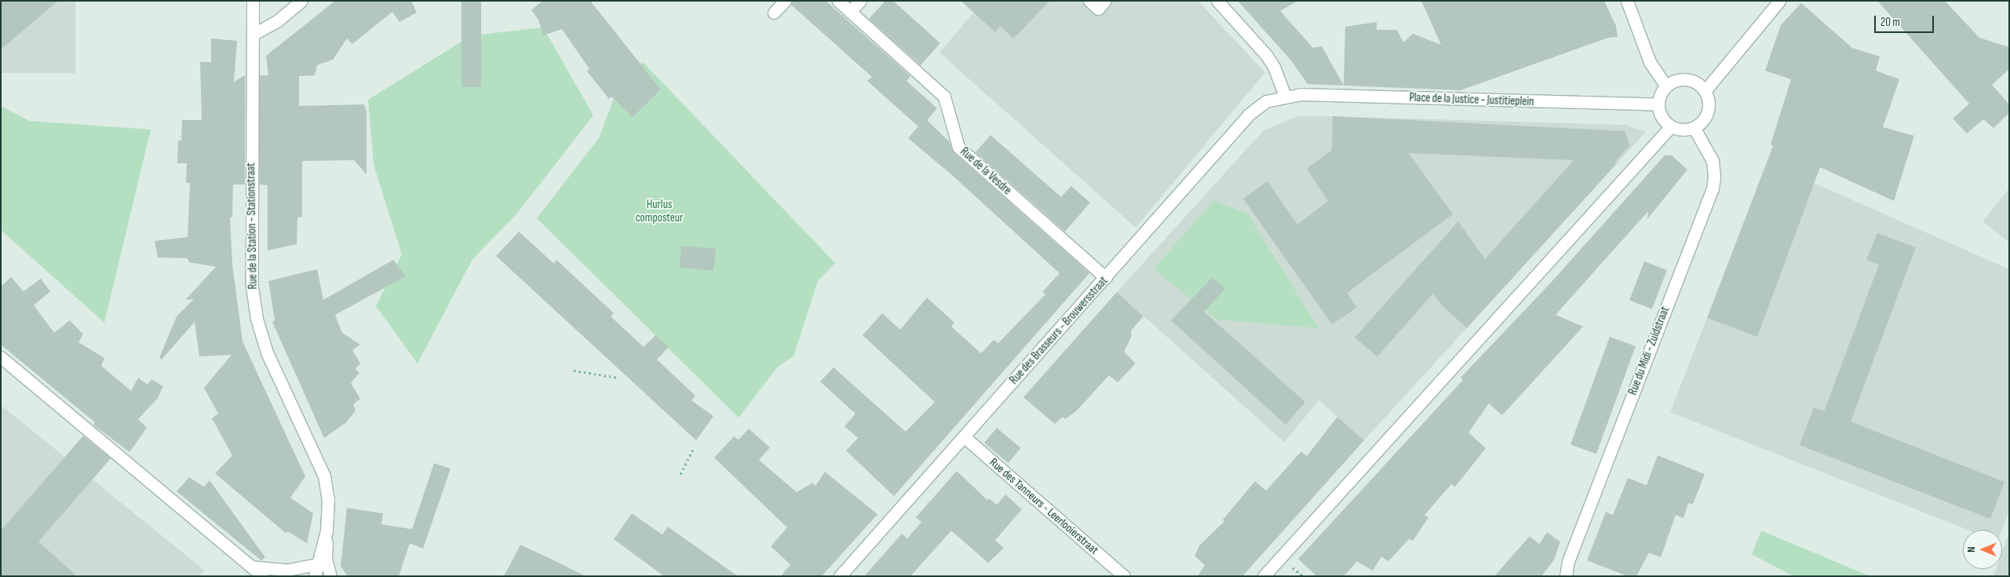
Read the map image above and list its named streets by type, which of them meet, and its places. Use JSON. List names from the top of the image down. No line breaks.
{"streets":{"street":["Place de la Justice - Justitieplein","Rue de la Vesdre","Rue de la Station - Stationstraat","Rue des Brasseurs - Brouwersstraat","Rue du Midi - Zuidstraat","Rue des Tanneurs - Leerlooierstraat"]},"crossings":[["Place de la Justice - Justitieplein","Rue des Brasseurs - Brouwersstraat"],["Place de la Justice - Justitieplein","Rue du Midi - Zuidstraat"],["Rue de la Vesdre","Rue des Brasseurs - Brouwersstraat"],["Rue des Brasseurs - Brouwersstraat","Rue des Tanneurs - Leerlooierstraat"]],"parks":["Hurlus composteur"],"scale_bar":"20 m","north":"left"}
